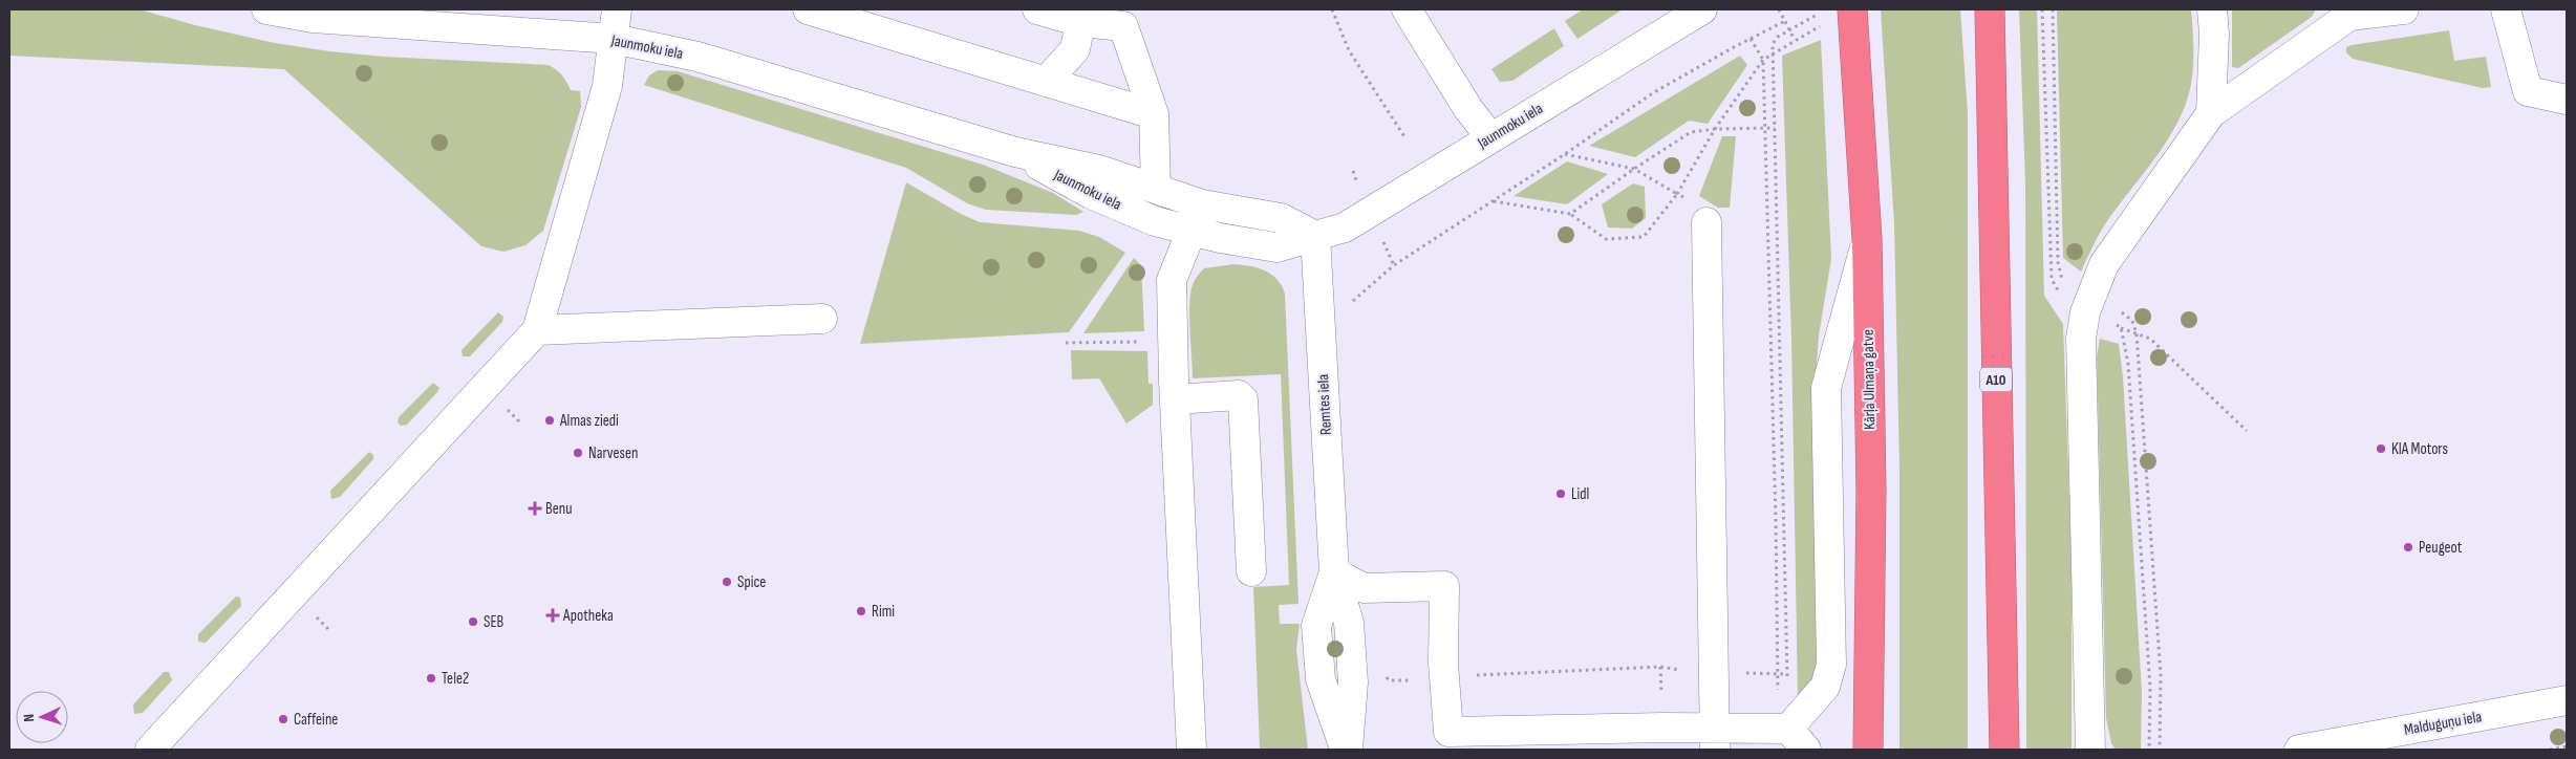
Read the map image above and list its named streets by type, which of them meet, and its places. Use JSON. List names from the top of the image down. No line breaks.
{"streets":{"highway":["Kārļa Ulmaņa gatve","A10"],"street":["Jaunmoku iela","Remtes iela","Malduguņu iela"]},"crossings":[["Jaunmoku iela","Remtes iela"]],"places":{"other":["Almas ziedi","KIA Motors","Narvesen","Lidl","Peugeot","Spice","Rimi","SEB","Tele2","Caffeine"],"health":["Benu","Apotheka"]},"north":"left"}
